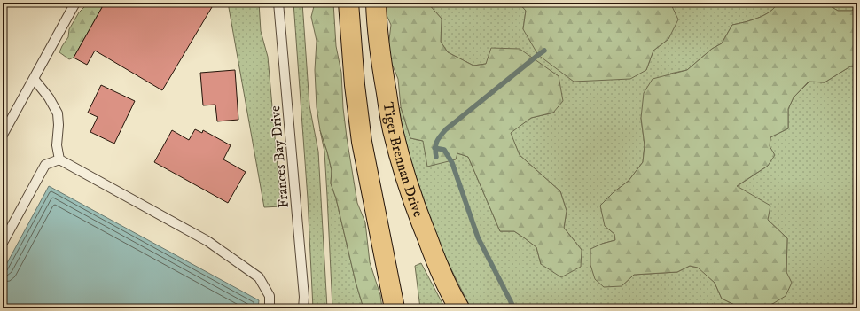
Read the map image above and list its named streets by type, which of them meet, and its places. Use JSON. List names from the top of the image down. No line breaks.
{"streets":{"main road":["Tiger Brennan Drive"],"lane":["Frances Bay Drive"]}}
